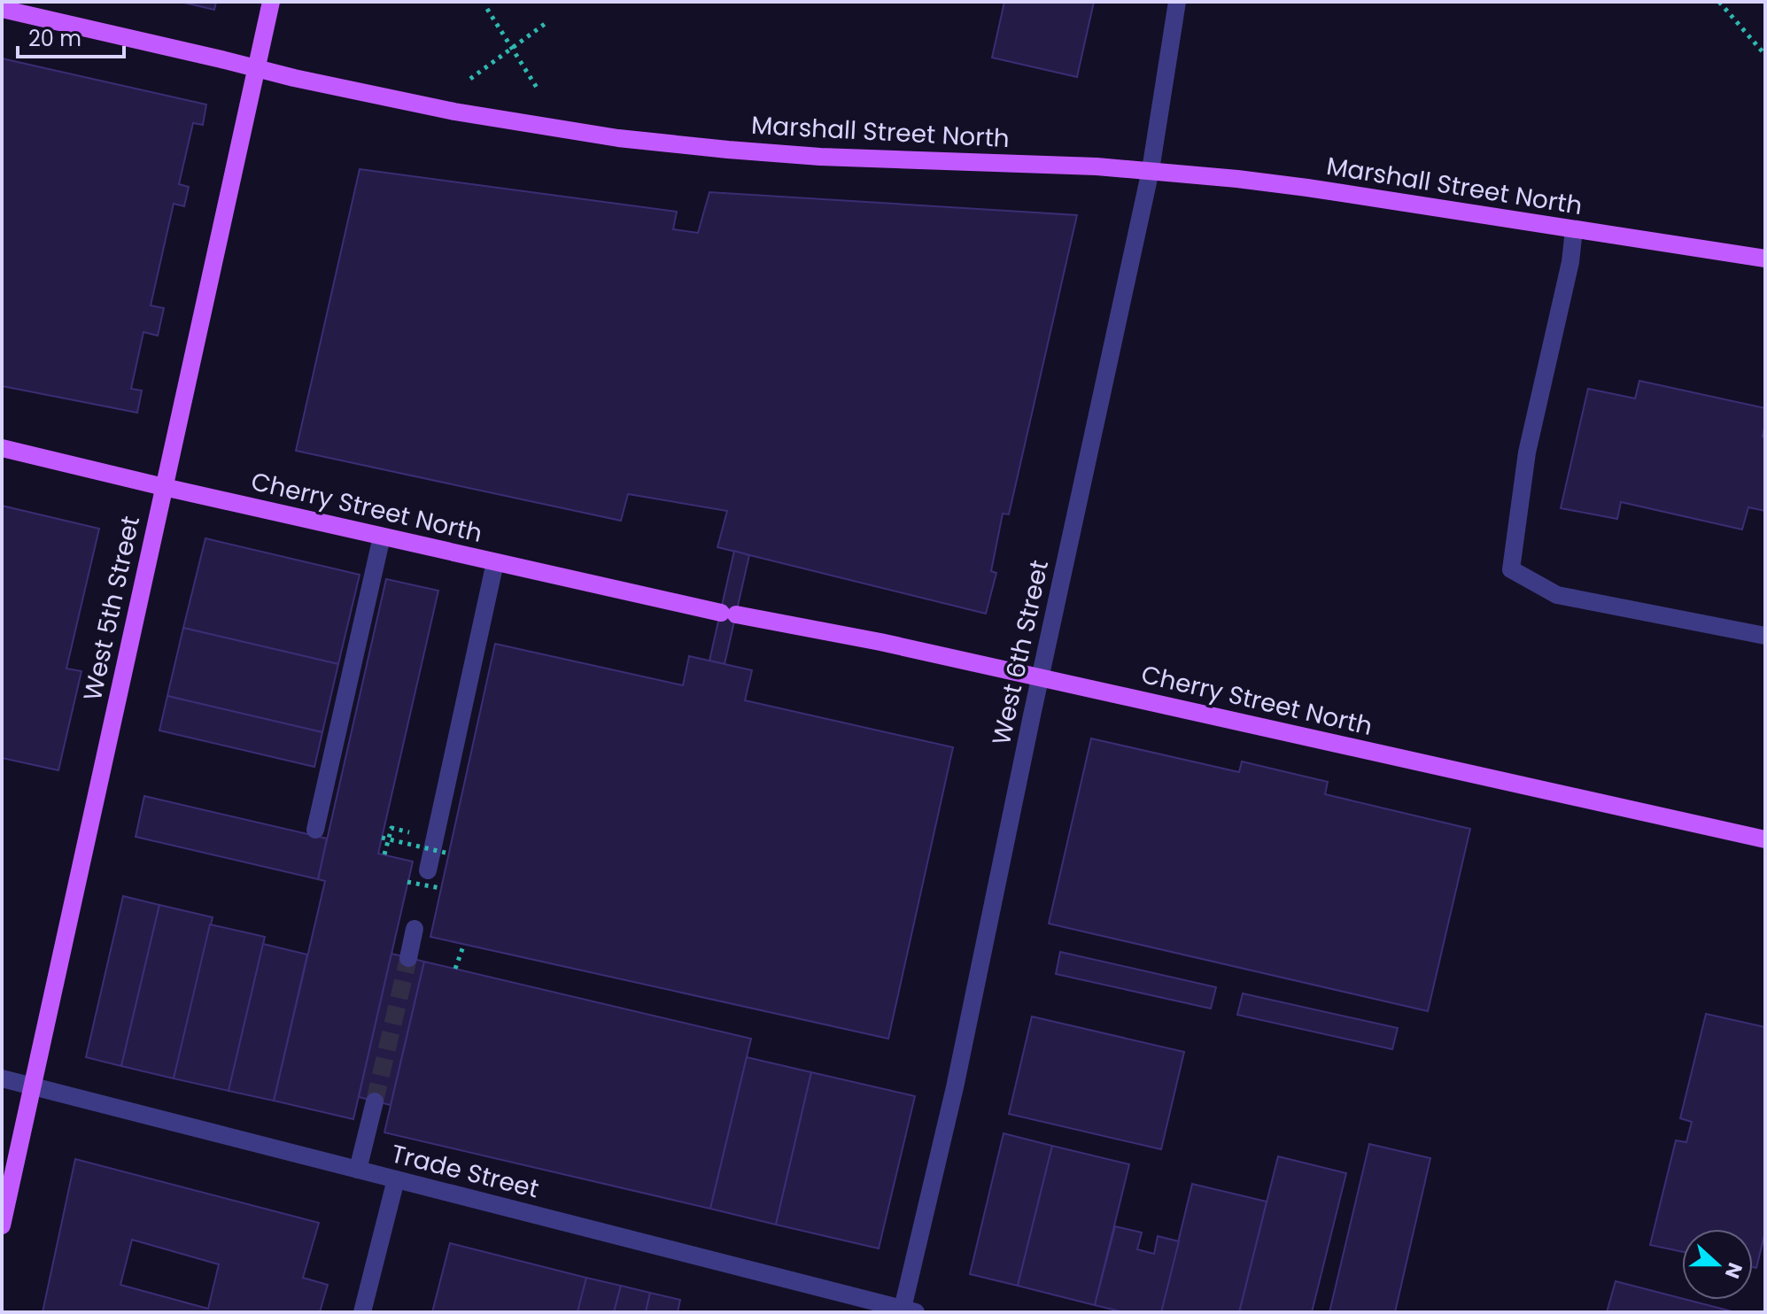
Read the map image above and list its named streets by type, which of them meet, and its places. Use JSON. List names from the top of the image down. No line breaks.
{"streets":{"main road":["Marshall Street North","Cherry Street North","West 5th Street"],"street":["West 6th Street","Trade Street"]},"crossings":[["Marshall Street North","West 5th Street"],["Marshall Street North","West 6th Street"],["Cherry Street North","West 5th Street"],["Cherry Street North","West 6th Street"],["West 5th Street","Trade Street"],["West 6th Street","Trade Street"]],"scale_bar":"20 m","north":"right"}
